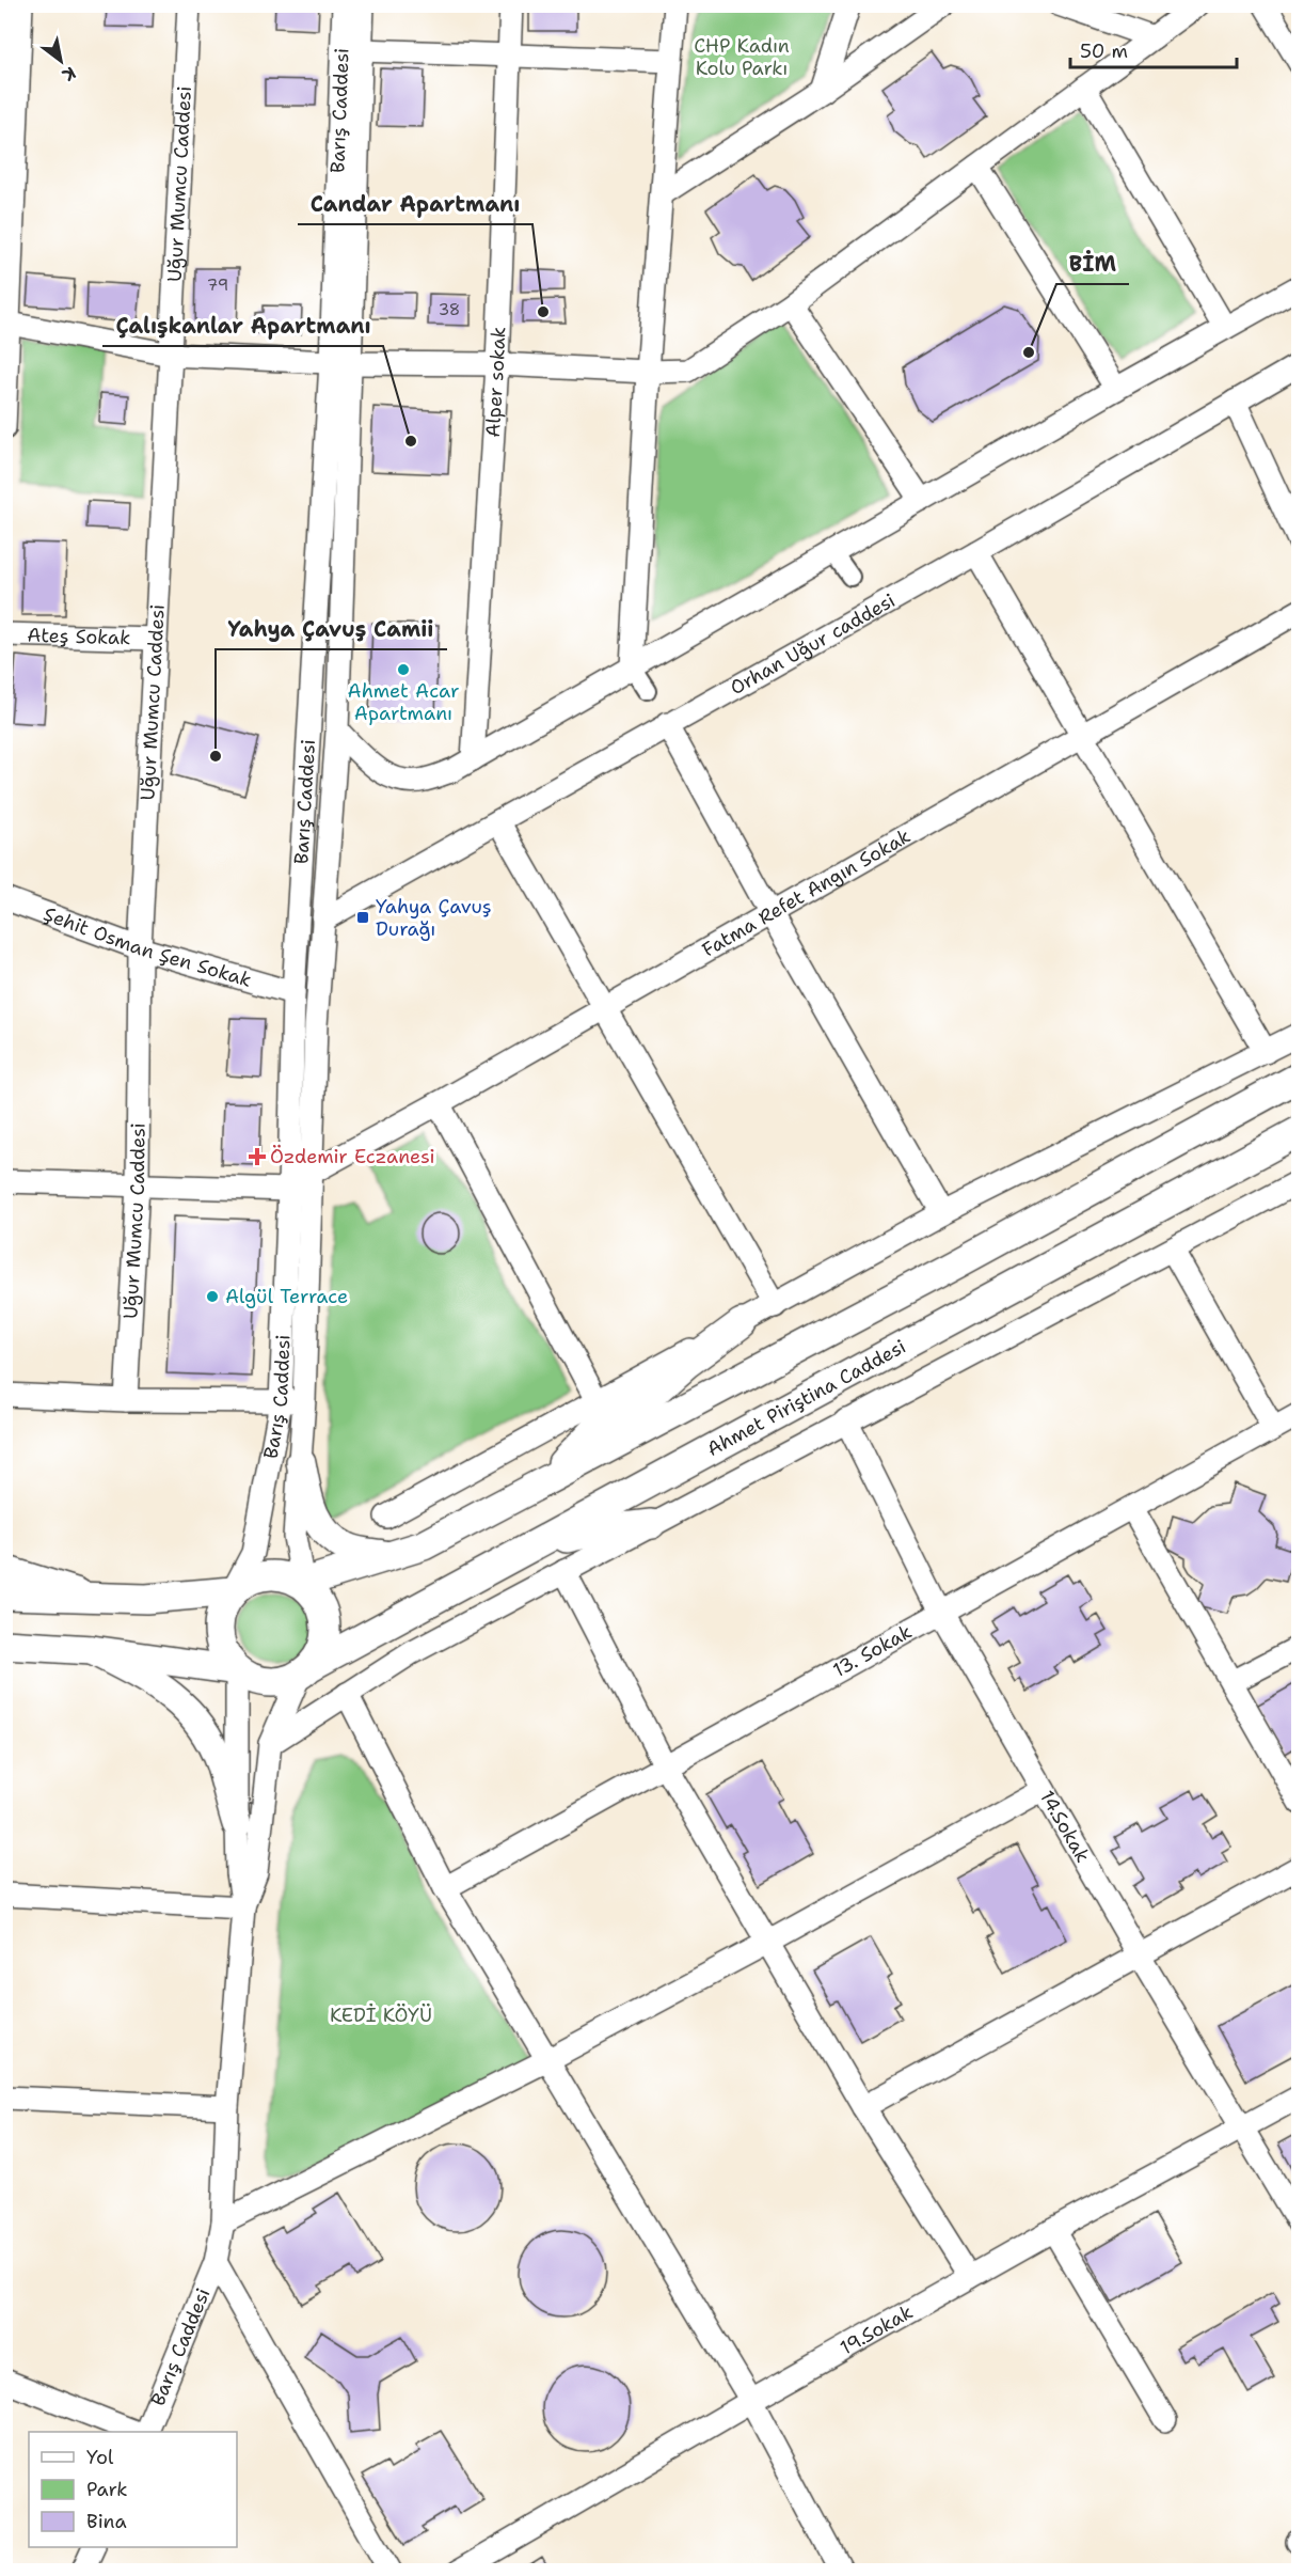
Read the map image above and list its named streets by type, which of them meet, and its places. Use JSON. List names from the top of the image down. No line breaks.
{"streets":{"street":["Barış Caddesi","Uğur Mumcu Caddesi","Alper sokak","Ateş Sokak","Orhan Uğur caddesi","Fatma Refet Angın Sokak","Şehit Osman Şen Sokak","Ahmet Piriştina Caddesi","13. Sokak","14.Sokak","19.Sokak"]},"crossings":[["Barış Caddesi","Orhan Uğur caddesi"],["Barış Caddesi","Fatma Refet Angın Sokak"],["Barış Caddesi","Şehit Osman Şen Sokak"],["Barış Caddesi","Ahmet Piriştina Caddesi"],["Uğur Mumcu Caddesi","Ateş Sokak"],["Uğur Mumcu Caddesi","Şehit Osman Şen Sokak"],["13. Sokak","14.Sokak"],["14.Sokak","19.Sokak"]],"parks":["CHP Kadın Kolu Parkı","KEDİ KÖYÜ"],"places":{"other":["Candar Apartmanı","BİM","Çalışkanlar Apartmanı","Ahmet Acar Apartmanı","Yahya Çavuş Camii","Algül Terrace"],"transit":["Yahya Çavuş Durağı"],"health":["Özdemir Eczanesi"]},"house_numbers":["79","38"],"legend":["Yol","Park","Bina"],"scale_bar":"50 m","north":"bottom right"}
